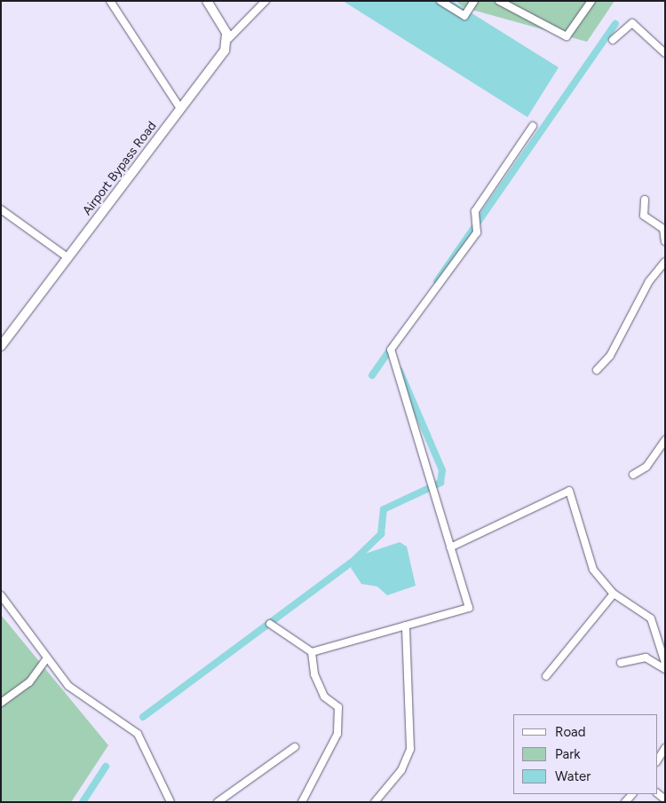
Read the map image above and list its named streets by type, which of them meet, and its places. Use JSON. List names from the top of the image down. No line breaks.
{"streets":{"street":["Airport Bypass Road"]},"legend":["Road","Park","Water"]}
